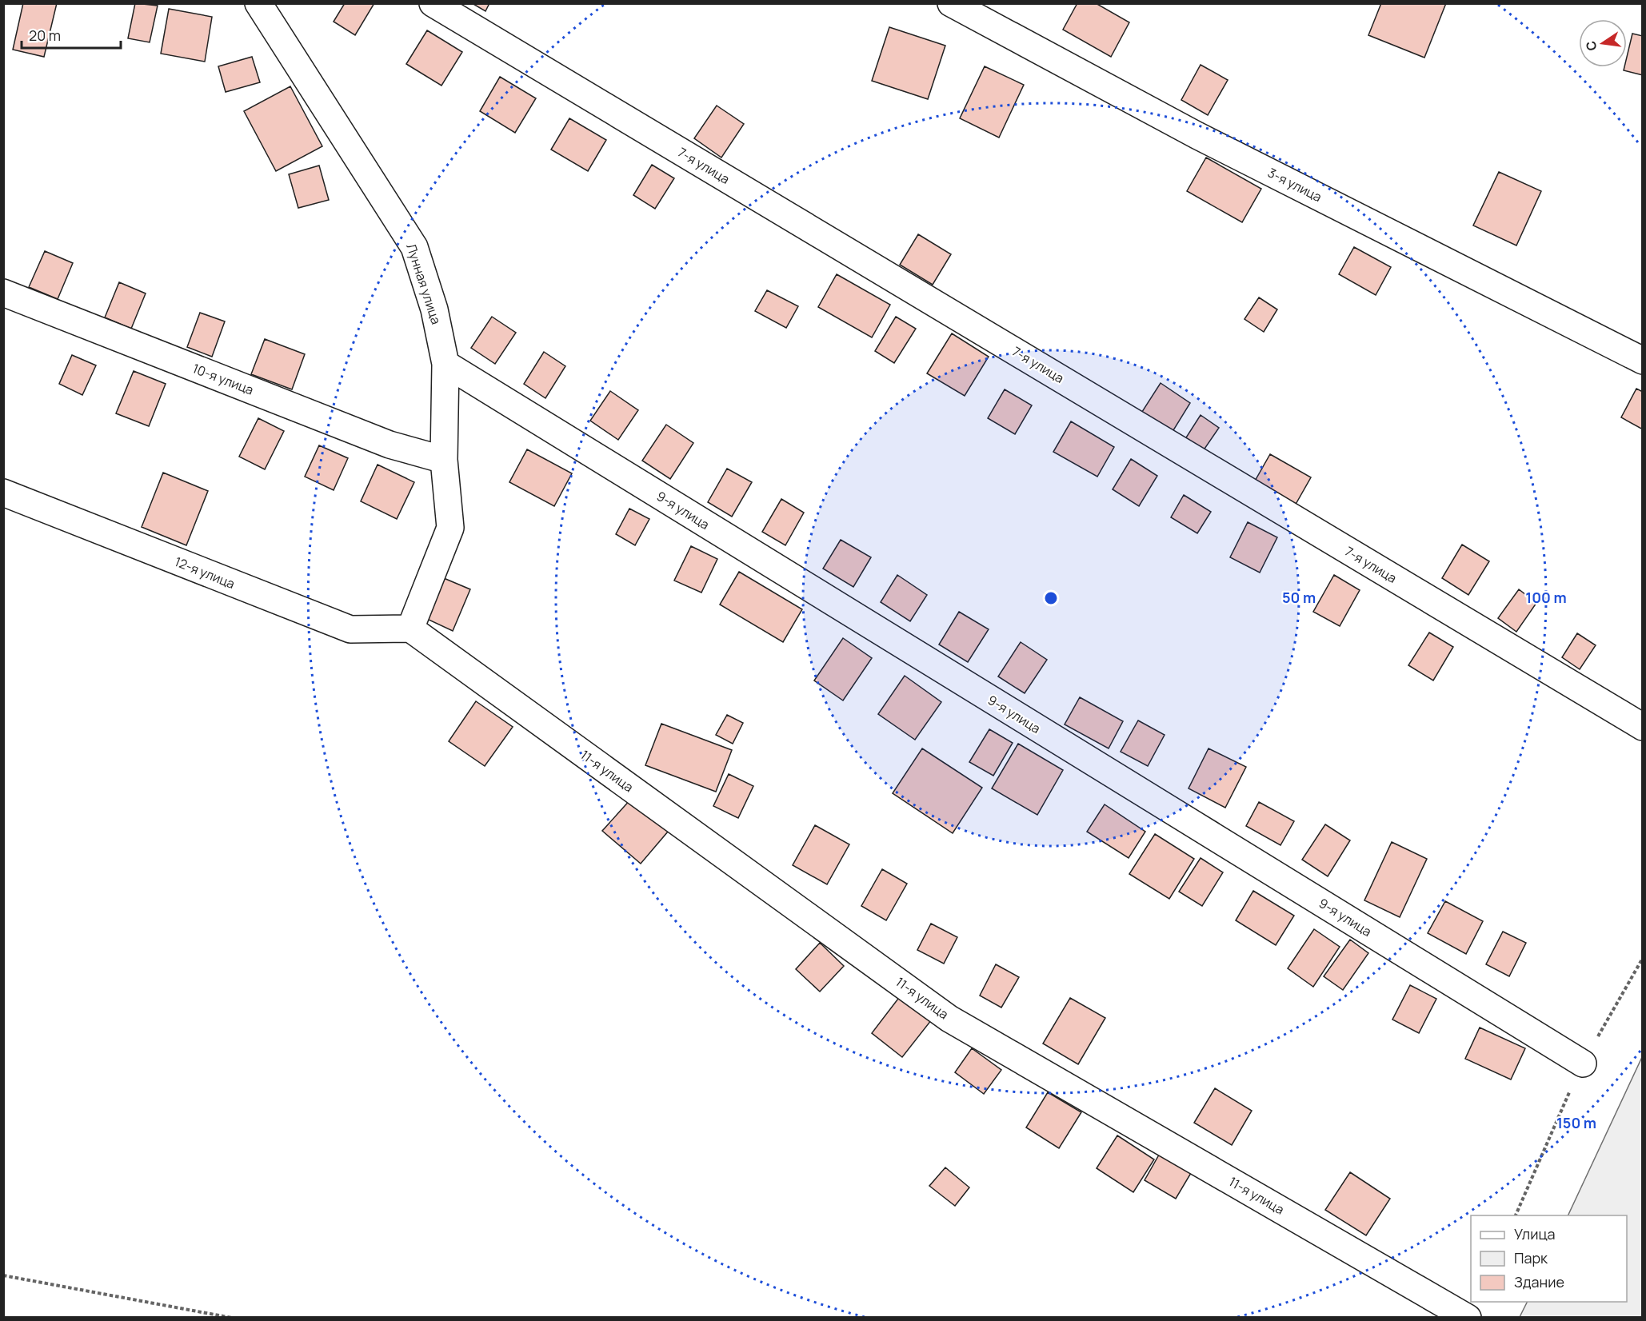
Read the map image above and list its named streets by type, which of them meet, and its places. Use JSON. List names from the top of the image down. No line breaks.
{"streets":{"street":["7-я улица","3-я улица","Лунная улица","10-я улица","9-я улица","12-я улица","11-я улица"]},"crossings":[["Лунная улица","10-я улица"],["Лунная улица","9-я улица"],["Лунная улица","12-я улица"],["Лунная улица","11-я улица"],["12-я улица","11-я улица"]],"legend":["Улица","Парк","Здание"],"scale_bar":"20 m","north":"left","rings":["50 m","100 m","150 m"]}
